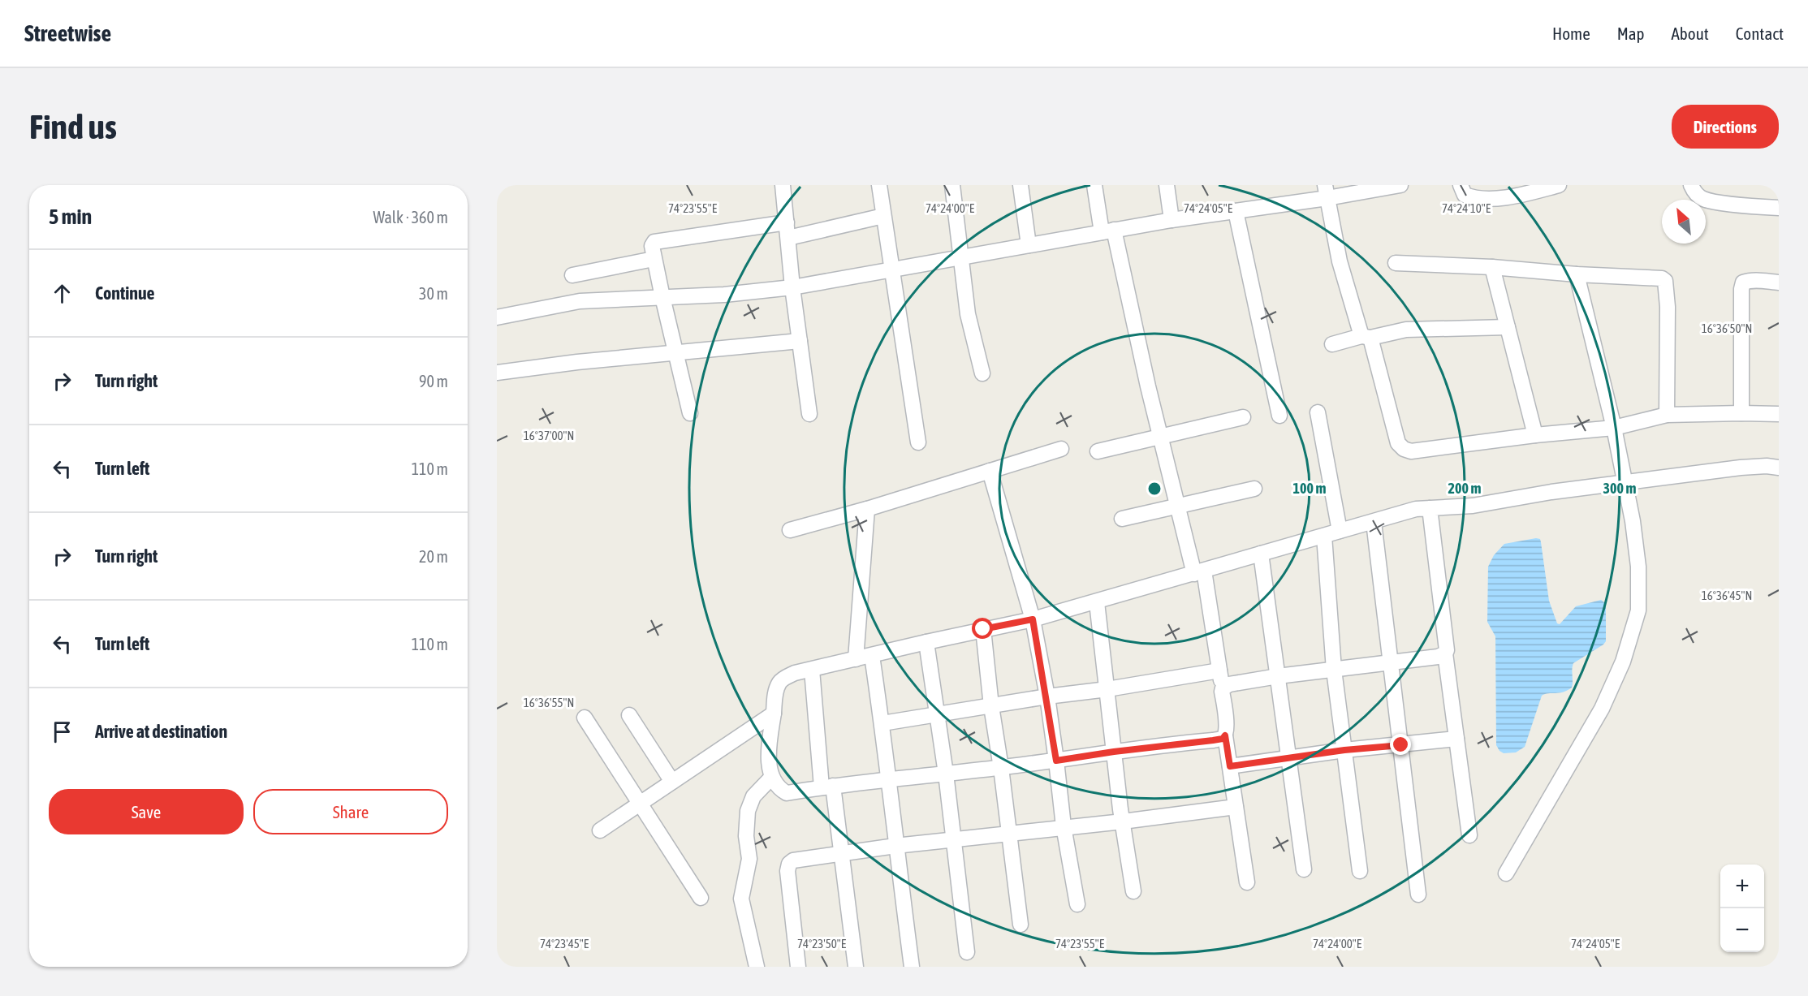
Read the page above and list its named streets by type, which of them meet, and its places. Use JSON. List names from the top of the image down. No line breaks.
{"north":"top left","page":{"header":"Streetwise","nav":["Home","Map","About","Contact"],"buttons":["Directions",["Save","Share"]],"title":"Find us","heading":["5 min","Walk · 360 m"],"list":[["Continue","30 m"],["Turn right","90 m"],["Turn left","110 m"],["Turn right","20 m"],["Turn left","110 m"],"Arrive at destination"],"map_buttons":["+","−"]},"coordinates":["74°23'55\"E","74°24'00\"E","74°24'05\"E","74°24'10\"E","16°36'50\"N","16°37'00\"N","16°36'45\"N","16°36'55\"N","74°23'45\"E","74°23'50\"E"],"rings":["100 m","200 m","300 m"]}
